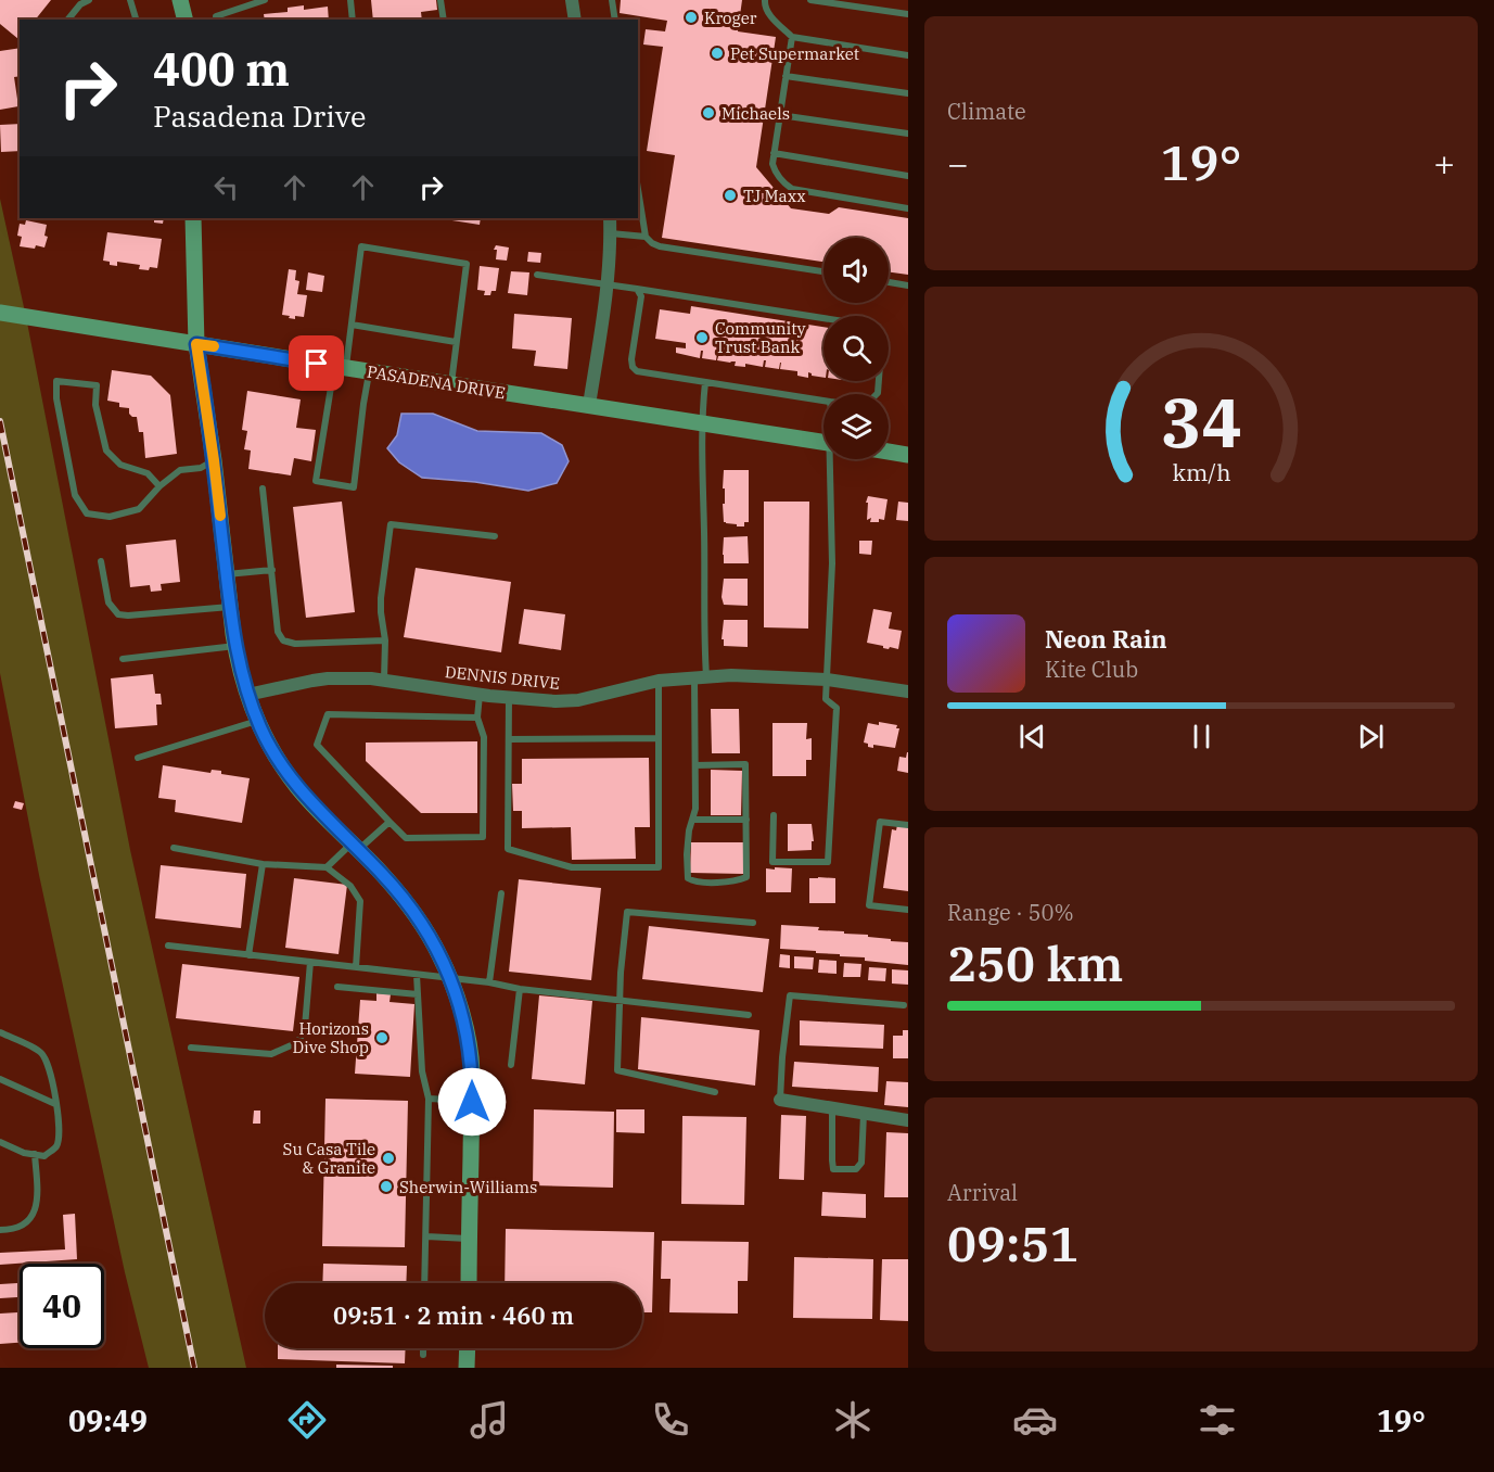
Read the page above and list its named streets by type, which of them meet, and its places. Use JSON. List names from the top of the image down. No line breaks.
{"streets":{"street":["PASADENA DRIVE","DENNIS DRIVE"]},"places":["Kroger","Pet Supermarket","Michaels","TJ Maxx","Community Trust Bank","Horizons Dive Shop","Su Casa Tile & Granite","Sherwin-Williams"],"page":{"tile":["Climate",["Range · 50%","250 km"],["Arrival","09:51"]],"turn":["400 m","Pasadena Drive"],"heat":["−","19°","+"],"song":["Neon Rain","Kite Club"],"limit":"40","trip":"09:51 · 2 min · 460 m","tabs":["09:49","19°"],"gauge":["34","km/h"]}}
